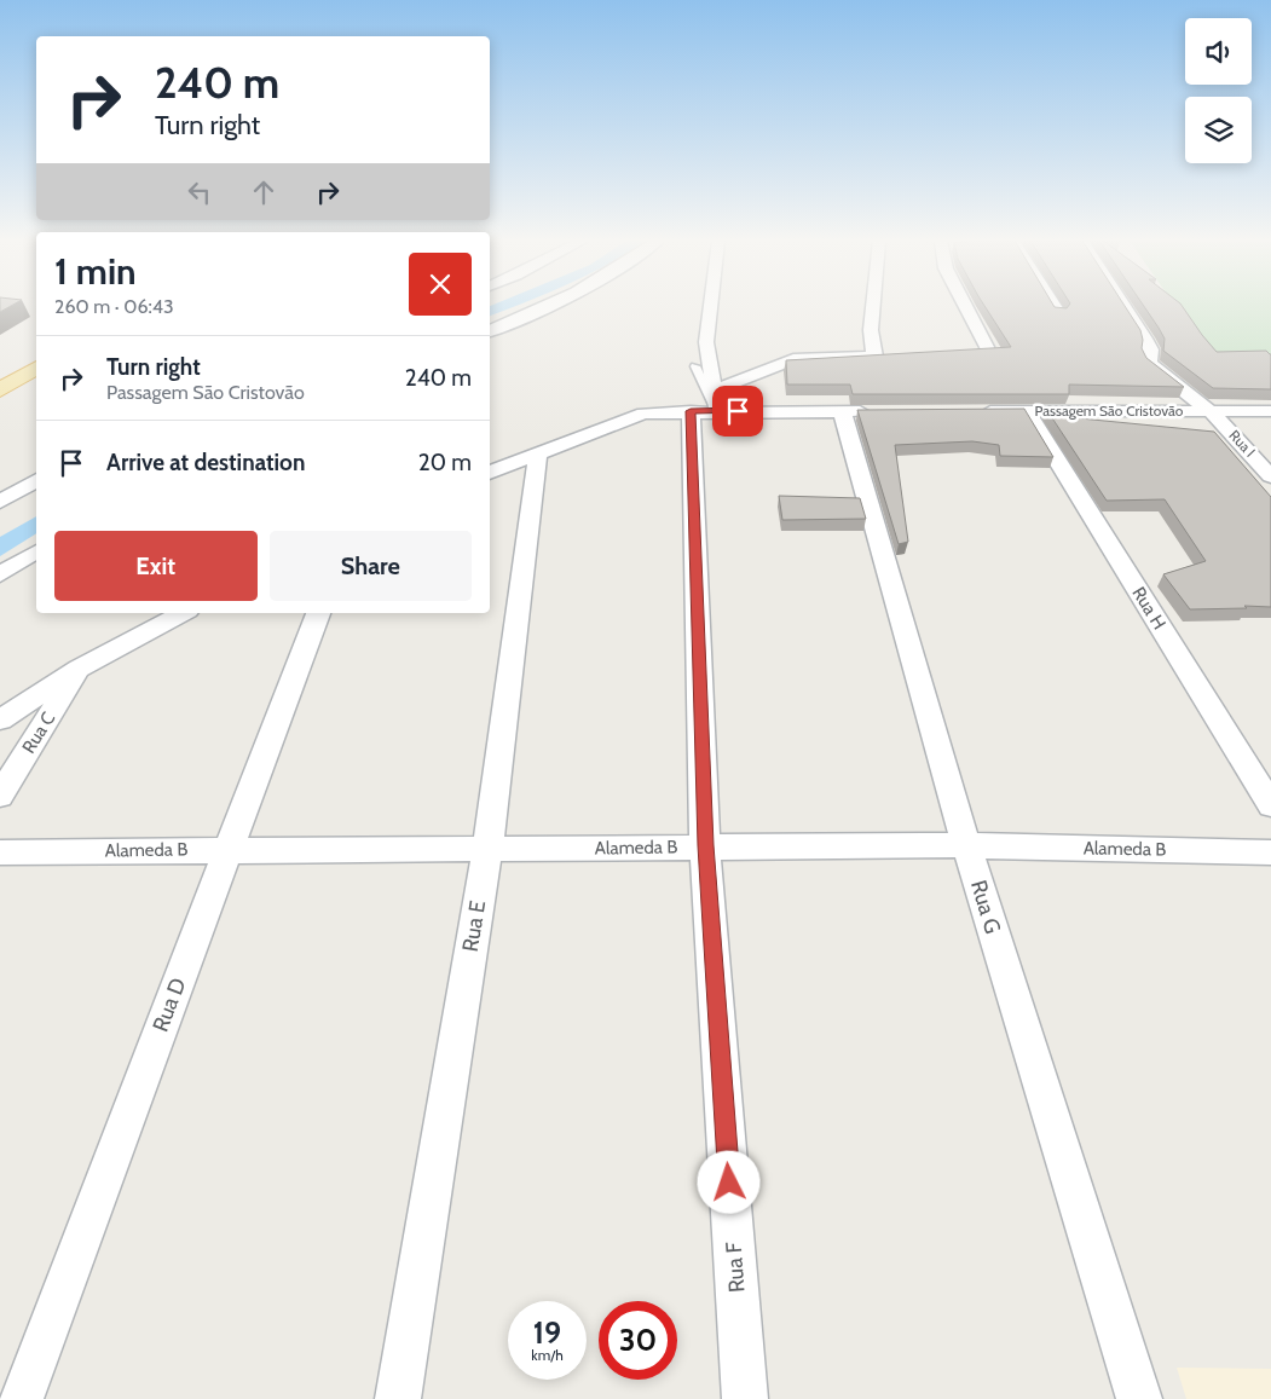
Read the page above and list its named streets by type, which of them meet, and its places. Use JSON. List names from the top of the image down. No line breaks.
{"streets":{"street":["Passagem São Cristovão","Rua I","Rua H","Rua C","Alameda B","Rua G","Rua E","Rua D","Rua F"]},"crossings":[["Passagem São Cristovão","Rua I"],["Passagem São Cristovão","Rua H"],["Alameda B","Rua G"],["Alameda B","Rua E"],["Alameda B","Rua D"],["Alameda B","Rua F"]],"page":{"turn":["240 m","Turn right"],"heading":["1 min","260 m · 06:43"],"list":[{"name":"Turn right","note":"Passagem São Cristovão","value":"240 m"},{"name":"Arrive at destination","value":"20 m"}],"buttons":["Exit","Share"],"speed":"19 km/h","limit":"30"}}
